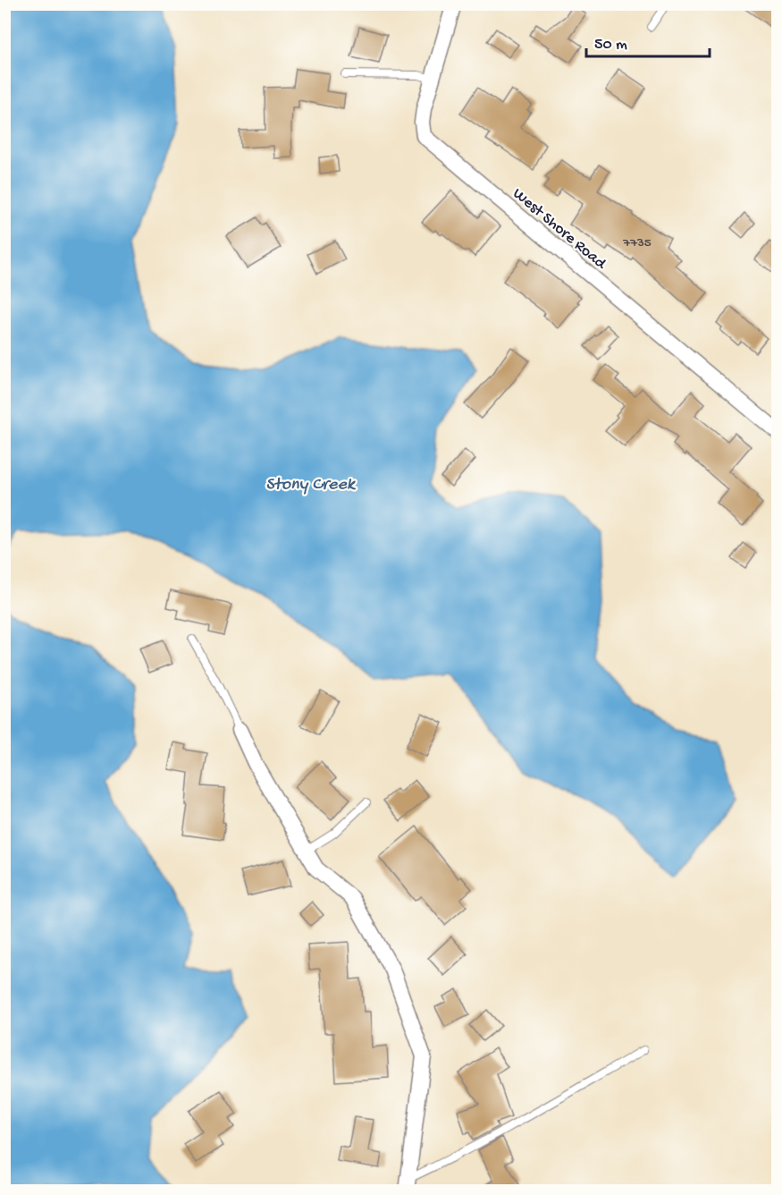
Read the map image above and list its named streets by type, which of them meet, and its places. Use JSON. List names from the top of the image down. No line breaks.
{"streets":{"street":["West Shore Road"]},"water":["Stony Creek"],"house_numbers":["7735"],"scale_bar":"50 m"}
